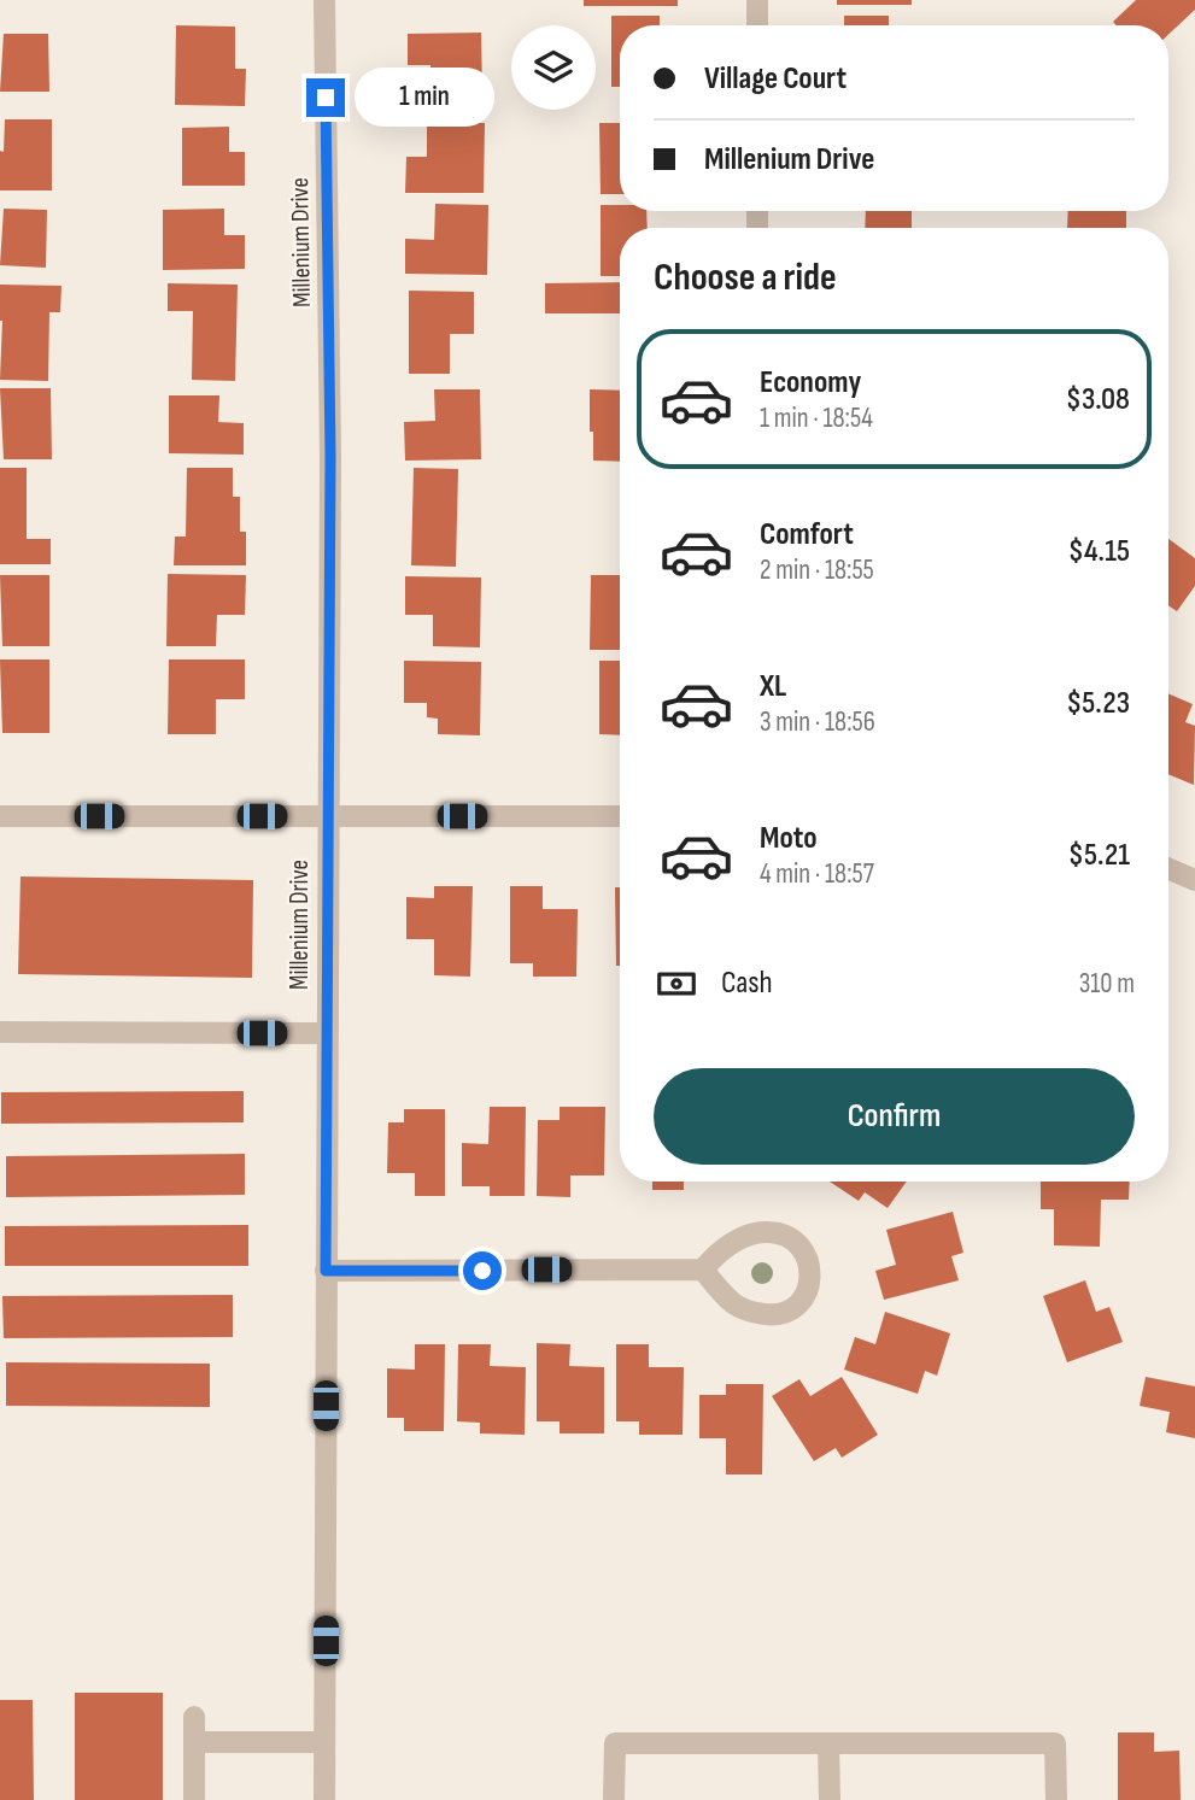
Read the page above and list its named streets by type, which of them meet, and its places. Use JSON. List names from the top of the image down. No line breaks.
{"streets":{"street":["Millenium Drive"]},"page":{"banner":["Village Court","Millenium Drive"],"bubble":"1 min","heading":"Choose a ride","list":[{"name":"Economy","note":"1 min · 18:54","value":"$3.08"},{"name":"Comfort","note":"2 min · 18:55","value":"$4.15"},{"name":"XL","note":"3 min · 18:56","value":"$5.23"},{"name":"Moto","note":"4 min · 18:57","value":"$5.21"}],"pay":["Cash","310 m"],"buttons":"Confirm"}}
